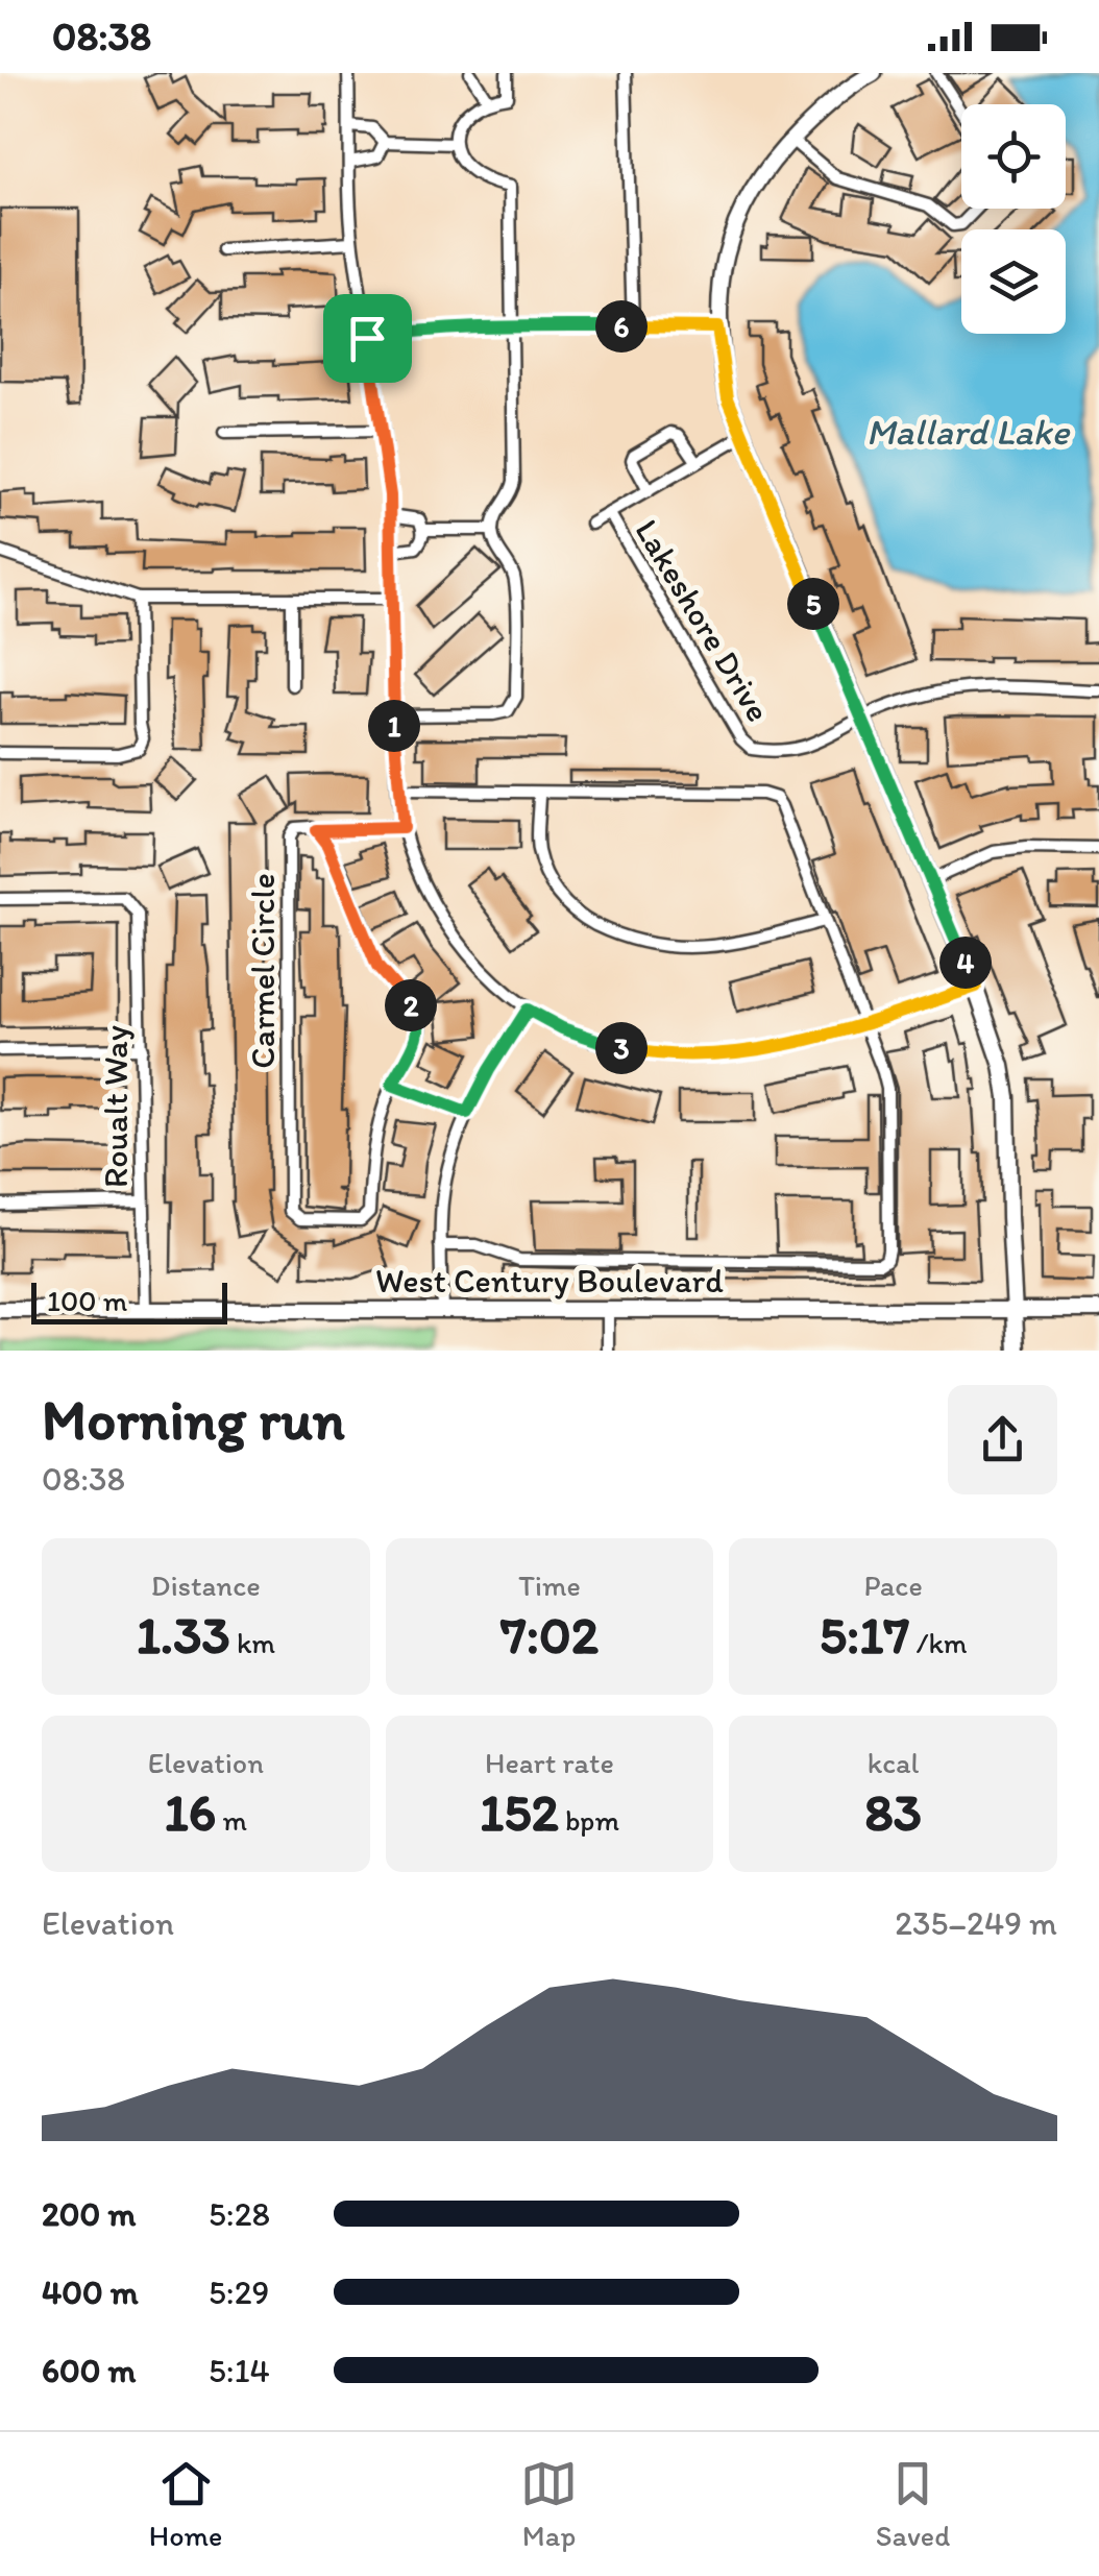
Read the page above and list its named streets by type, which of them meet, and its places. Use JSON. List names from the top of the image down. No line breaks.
{"streets":{"street":["Lakeshore Drive","Carmel Circle","Roualt Way","West Century Boulevard"]},"crossings":[["Roualt Way","West Century Boulevard"]],"water":["Mallard Lake"],"scale_bar":"100 m","page":{"status":"08:38","pins":["6","5","1","4","2","3"],"scale":"100 m","heading":["Morning run","08:38"],"stats":[["Distance","1.33 km"],["Time","7:02"],["Pace","5:17 /km"],["Elevation","16 m"],["Heart rate","152 bpm"],["kcal","83"]],"chart":["Elevation","235–249 m"],"list":[{"name":"200 m","note":"5:28"},{"name":"400 m","note":"5:29"},{"name":"600 m","note":"5:14"}],"tabs":["Home","Map","Saved"]}}
